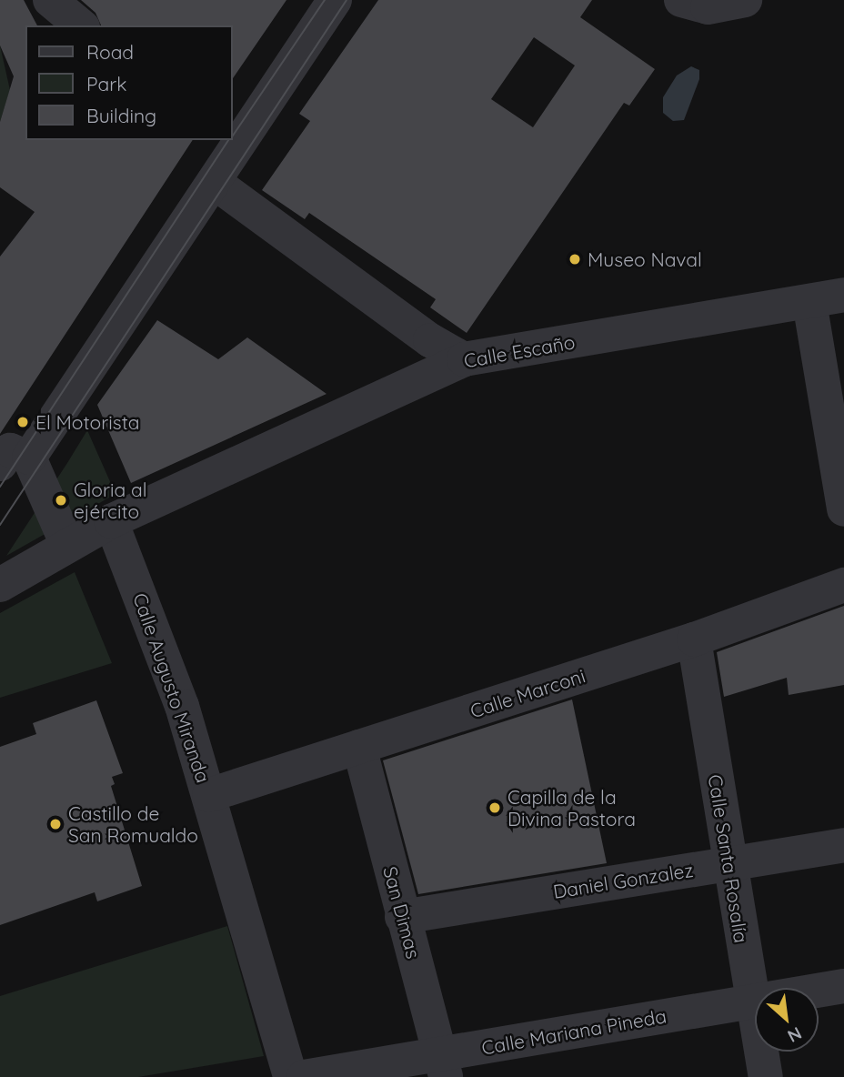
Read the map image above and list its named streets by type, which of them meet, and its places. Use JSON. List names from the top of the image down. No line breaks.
{"streets":{"street":["Calle Escaño","Calle Augusto Miranda","Calle Marconi","Calle Santa Rosalía","Daniel Gonzalez","San Dimas","Calle Mariana Pineda"]},"crossings":[["Calle Escaño","Calle Augusto Miranda"],["Calle Augusto Miranda","Calle Marconi"],["Calle Marconi","Calle Santa Rosalía"],["Calle Marconi","San Dimas"],["Calle Santa Rosalía","Daniel Gonzalez"],["Calle Santa Rosalía","Calle Mariana Pineda"],["Daniel Gonzalez","San Dimas"],["San Dimas","Calle Mariana Pineda"]],"places":["Museo Naval","El Motorista","Gloria al ejército","Capilla de la Divina Pastora","Castillo de San Romualdo"],"legend":["Road","Park","Building"],"north":"bottom right"}
